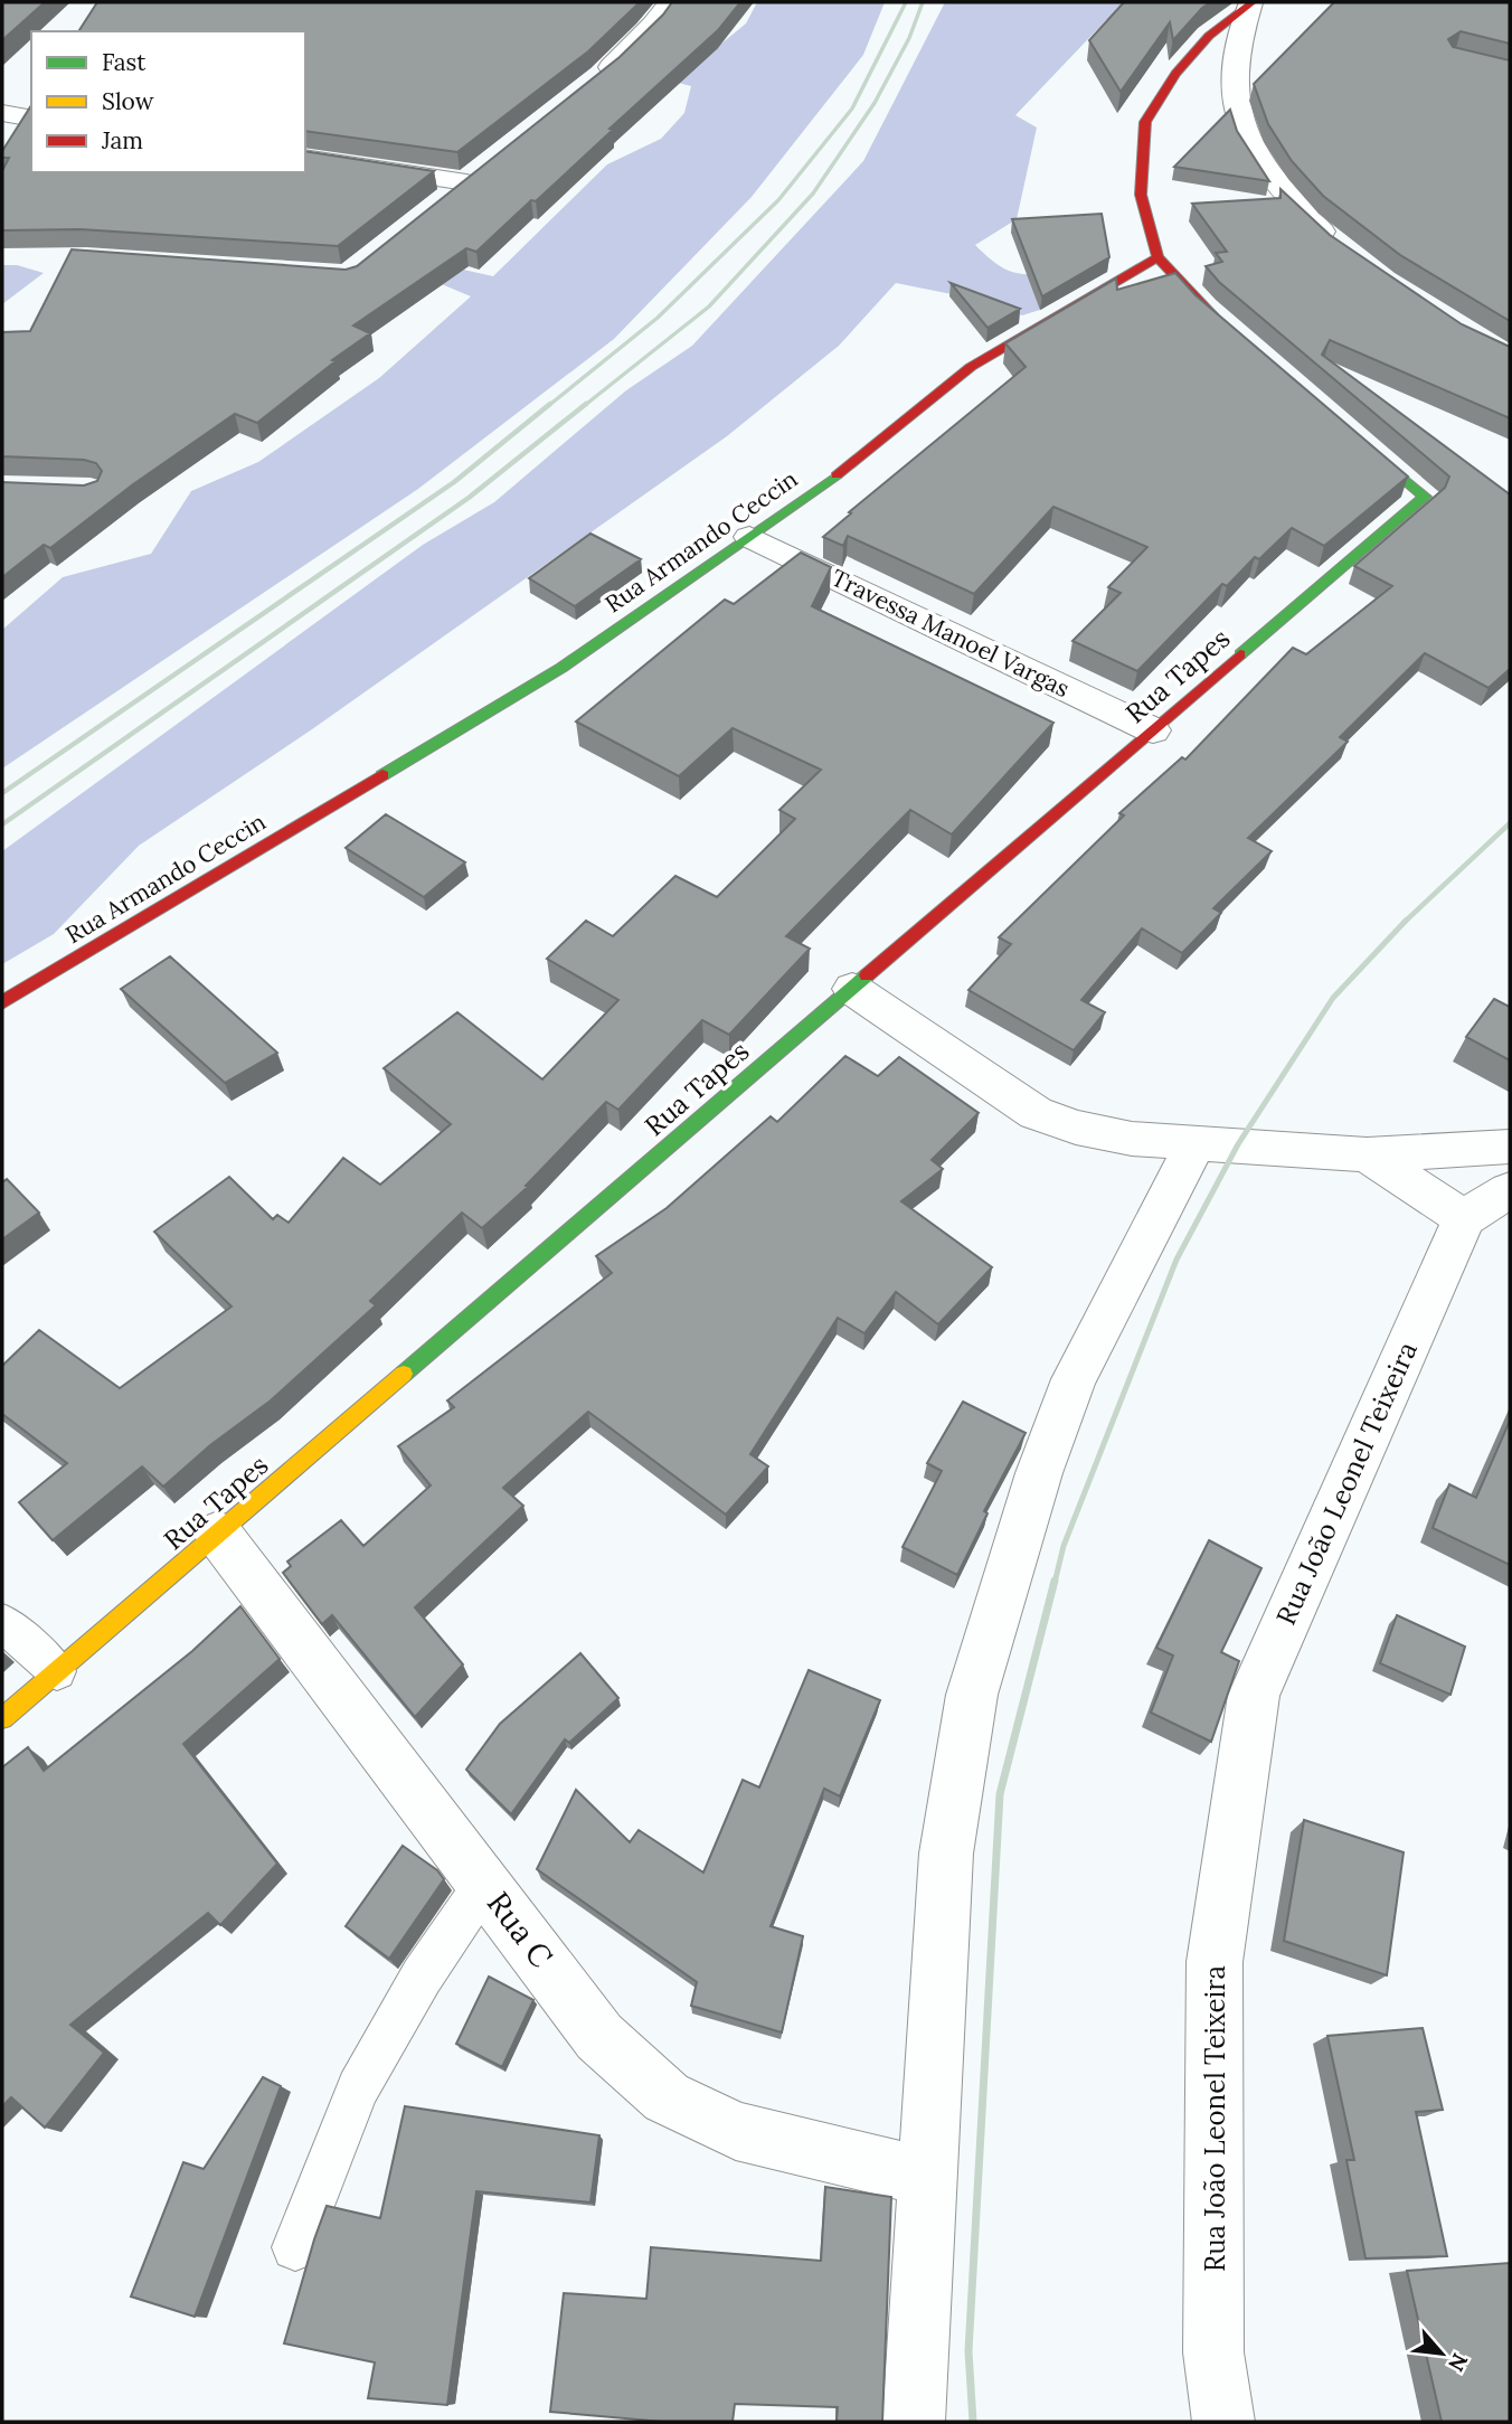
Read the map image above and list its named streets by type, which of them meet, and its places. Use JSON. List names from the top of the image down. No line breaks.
{"streets":{"street":["Rua Armando Ceccin","Travessa Manoel Vargas","Rua Tapes","Rua João Leonel Teixeira","Rua C"]},"crossings":[["Rua Armando Ceccin","Travessa Manoel Vargas"],["Travessa Manoel Vargas","Rua Tapes"],["Rua Tapes","Rua C"]],"legend":["Fast","Slow","Jam"],"north":"bottom right"}
